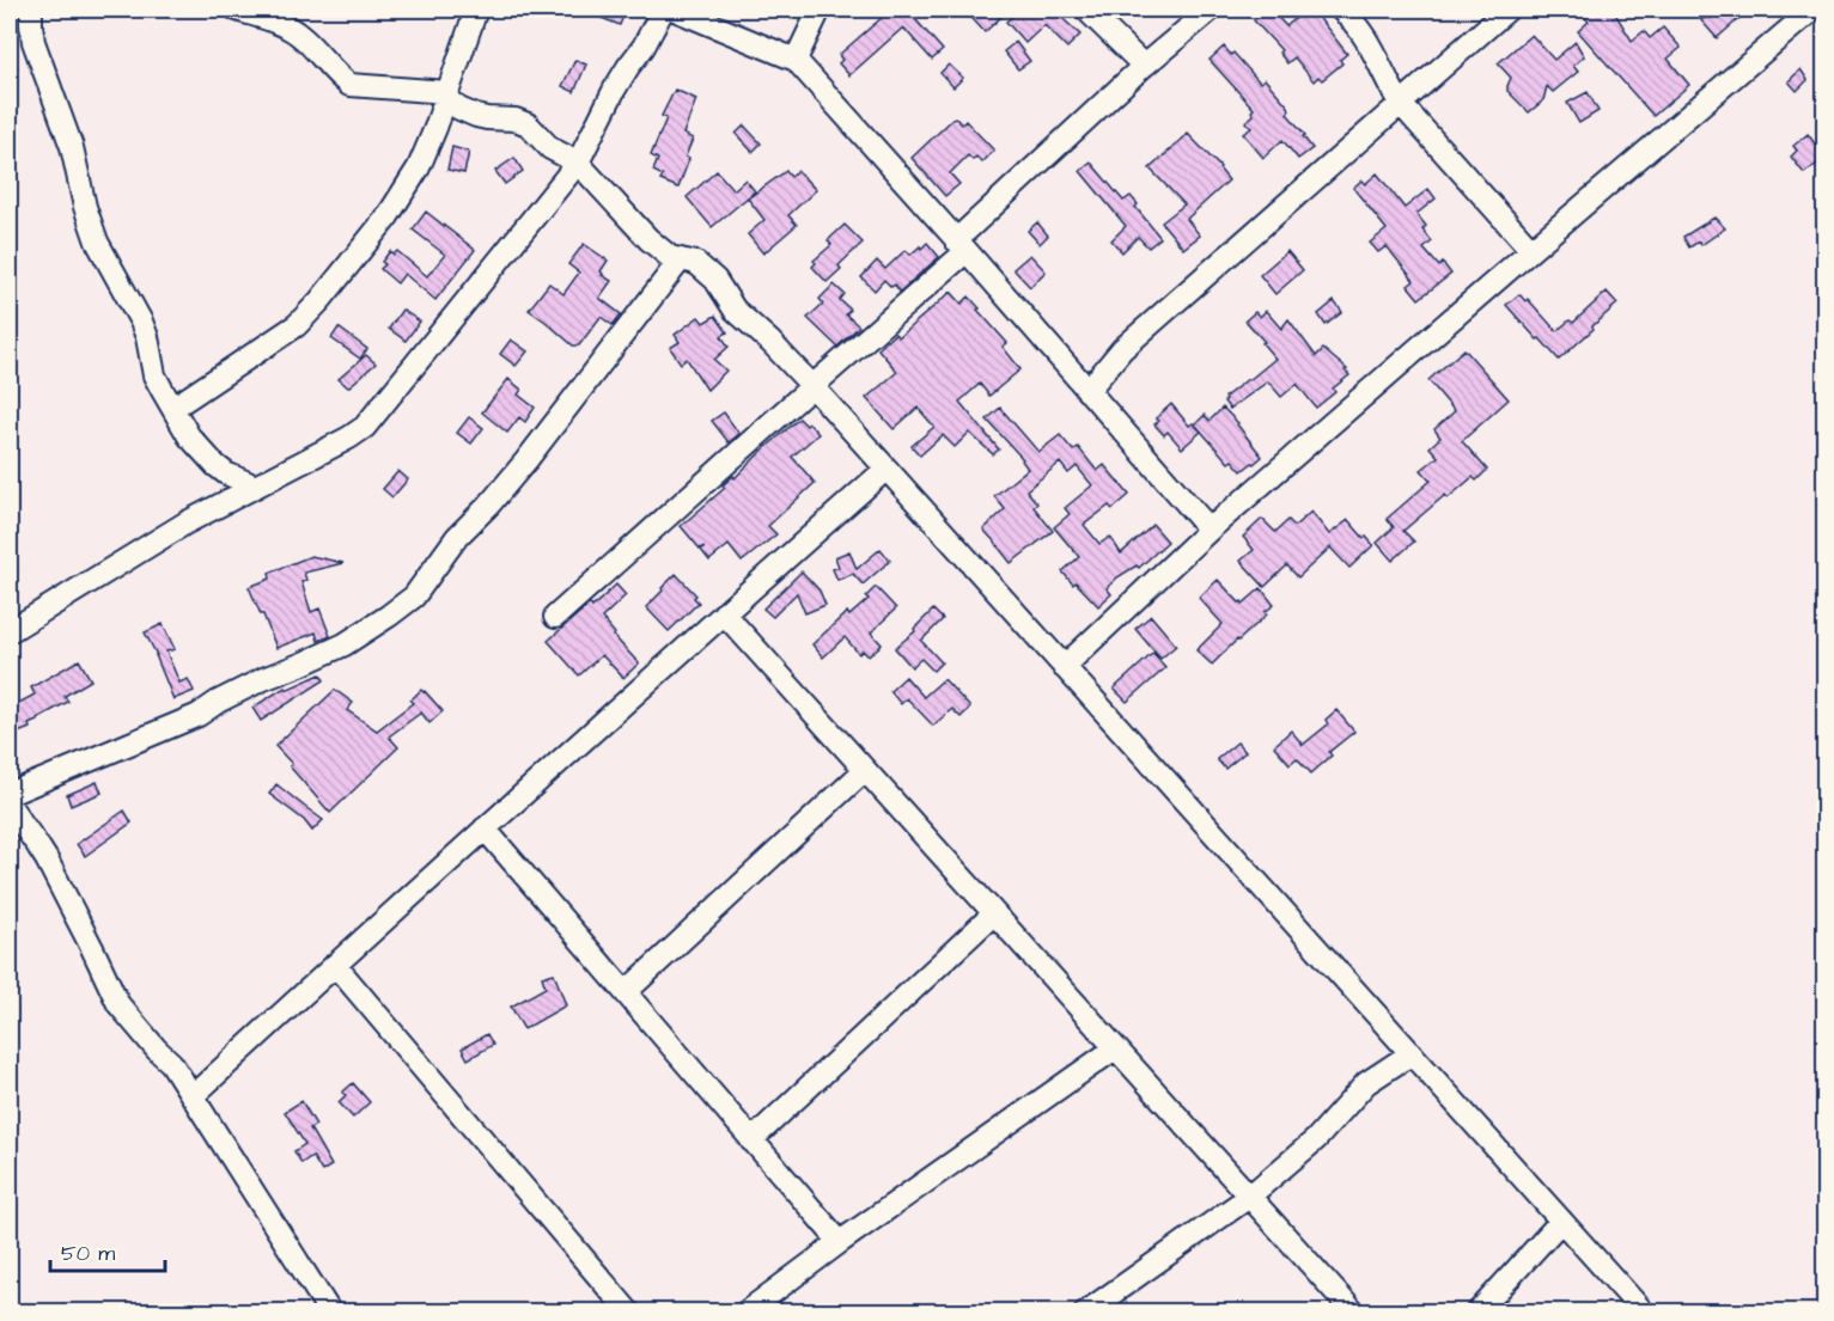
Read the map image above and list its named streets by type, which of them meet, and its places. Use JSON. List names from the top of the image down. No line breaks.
{"scale_bar":"50 m"}
